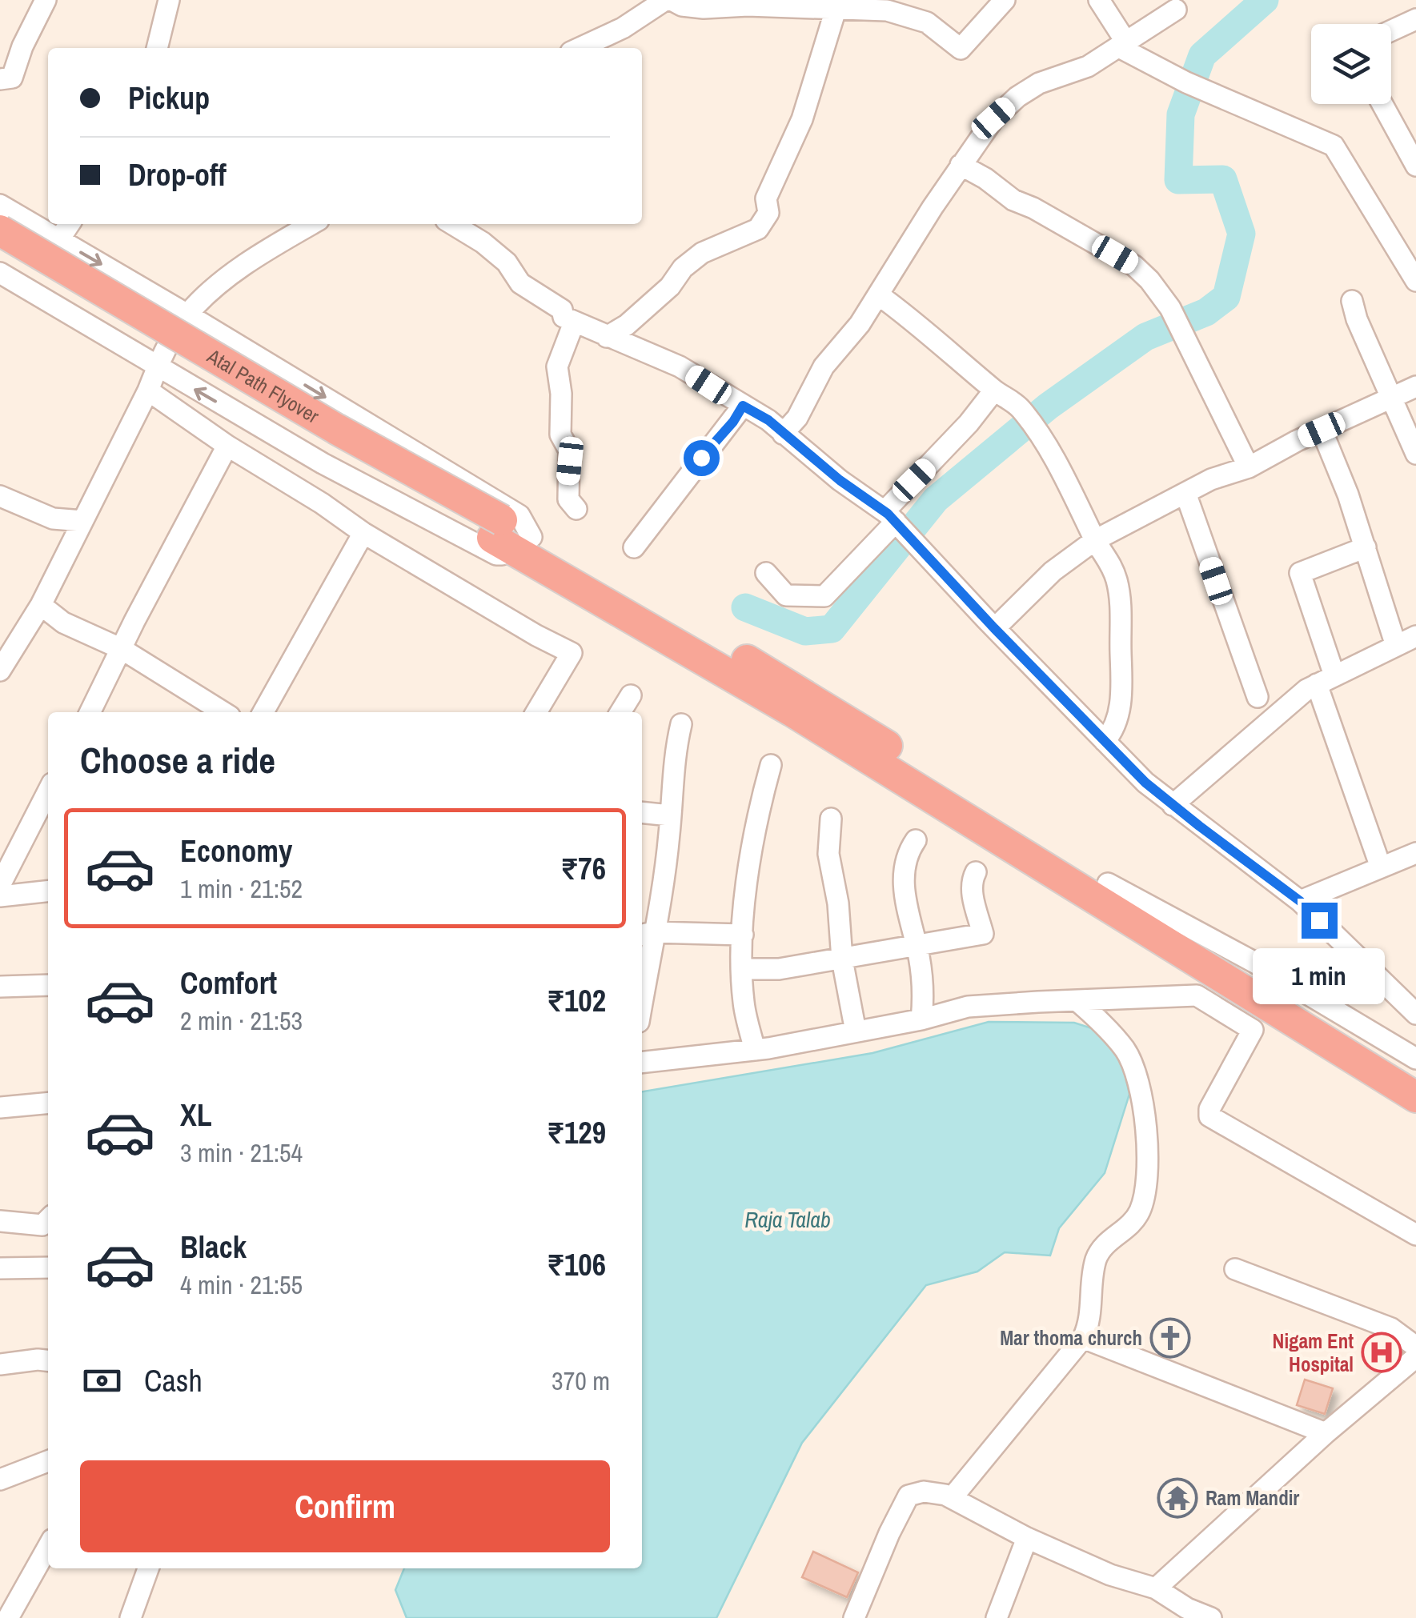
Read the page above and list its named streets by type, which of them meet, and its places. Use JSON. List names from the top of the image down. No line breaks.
{"streets":{"highway":["Atal Path Flyover"]},"water":["Raja Talab"],"places":{"church":["Mar thoma church"],"hospital":["Nigam Ent Hospital"],"temple":["Ram Mandir"]},"page":{"banner":["Pickup","Drop-off"],"heading":"Choose a ride","list":[{"name":"Economy","note":"1 min · 21:52","value":"₹76"},{"name":"Comfort","note":"2 min · 21:53","value":"₹102"},{"name":"XL","note":"3 min · 21:54","value":"₹129"},{"name":"Black","note":"4 min · 21:55","value":"₹106"}],"bubble":"1 min","pay":["Cash","370 m"],"buttons":"Confirm"}}
